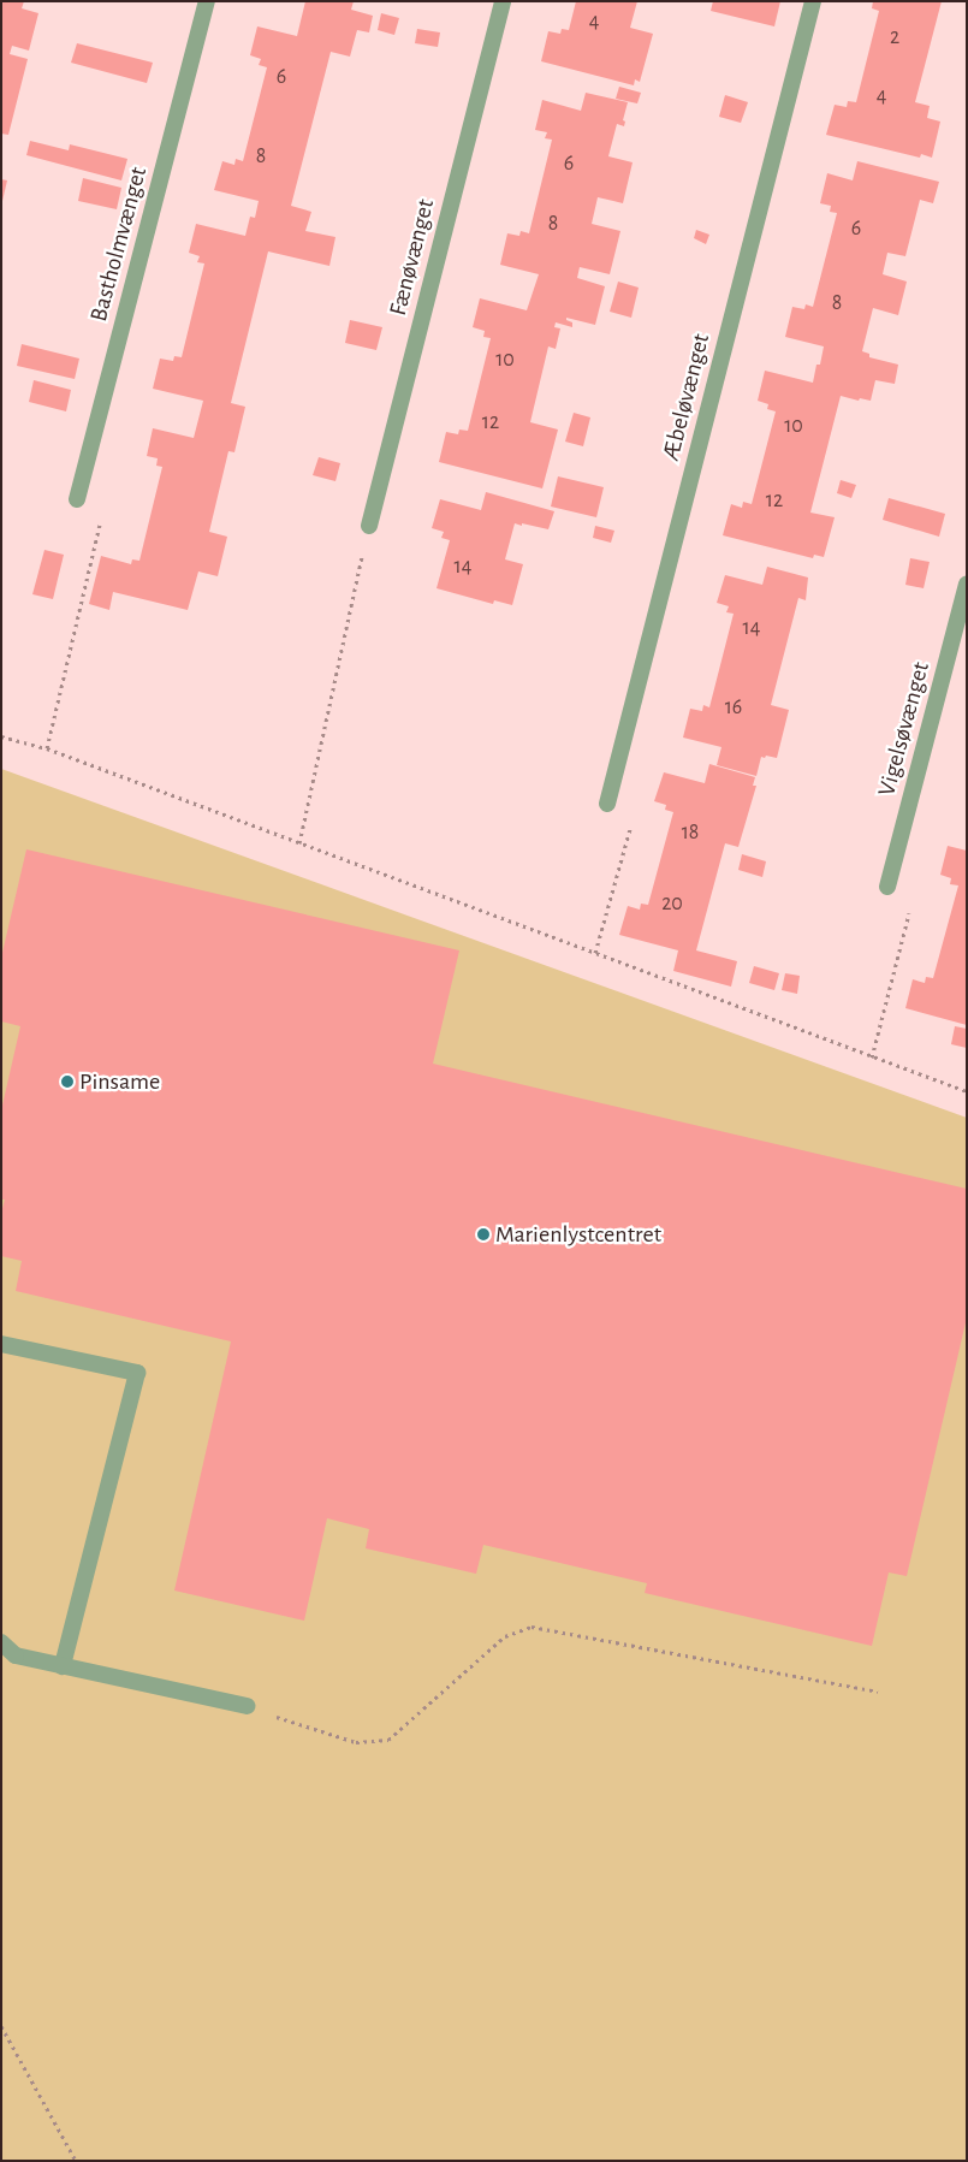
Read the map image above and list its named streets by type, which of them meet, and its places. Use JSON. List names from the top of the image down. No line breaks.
{"streets":{"street":["Bastholmvænget","Fænøvænget","Æbeløvænget","Vigelsøvænget"]},"places":["Pinsame","Marienlystcentret"],"house_numbers":["4","2","6","4","8","6","8","6","8","10","12","10","12","14","14","16","18","20"]}
